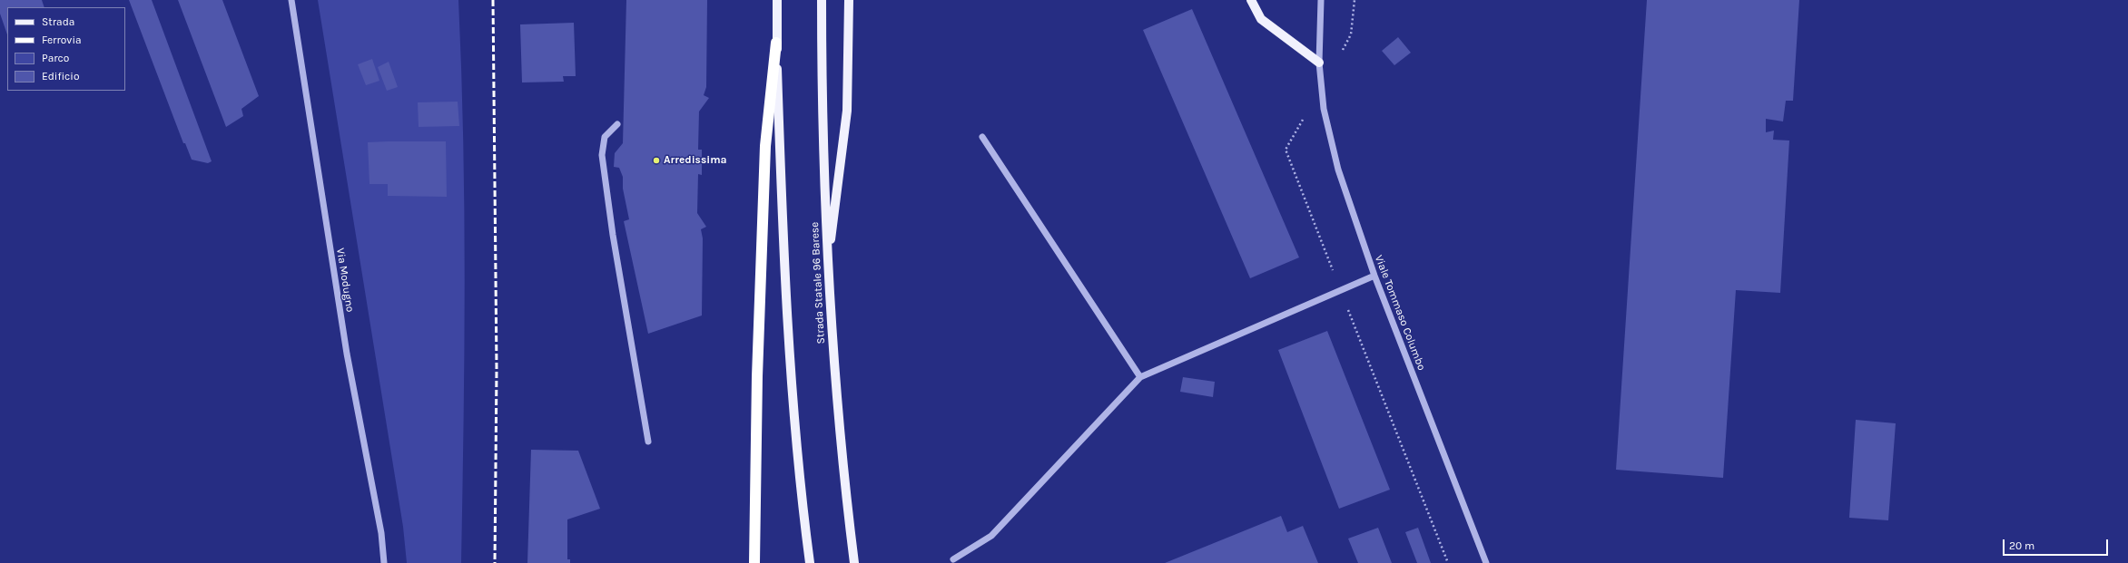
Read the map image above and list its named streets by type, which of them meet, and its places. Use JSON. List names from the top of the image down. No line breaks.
{"streets":{"main road":["Strada Statale 96 Barese"],"street":["Via Modugno","Viale Tommaso Columbo"]},"places":["Arredissima"],"legend":["Strada","Ferrovia","Parco","Edificio"],"scale_bar":"20 m"}
